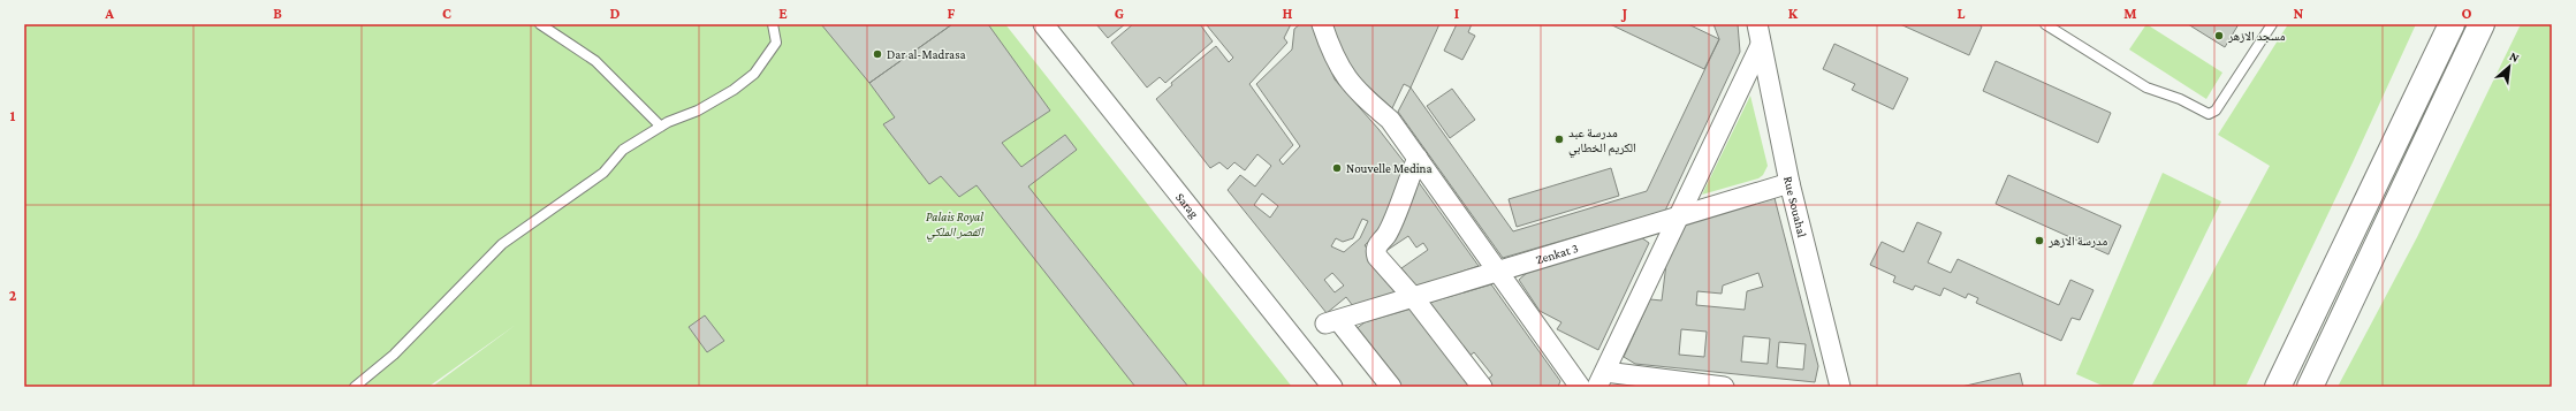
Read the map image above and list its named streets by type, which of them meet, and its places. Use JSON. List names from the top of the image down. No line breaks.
{"streets":{"street":["Sarag","Rue Souahal","Zenkat 3"]},"crossings":[["Rue Souahal","Zenkat 3"]],"parks":["Palais Royal القصر الملكي"],"places":["مسجد الازهر","Dar al-Madrasa","مدرسة عبد الكريم الخطابي","Nouvelle Medina","مدرسة الازهر"],"north":"top right","grid":{"columns":["A","B","C","D","E","F","G","H","I","J","K","L","M","N","O"],"rows":["1","2"]}}
